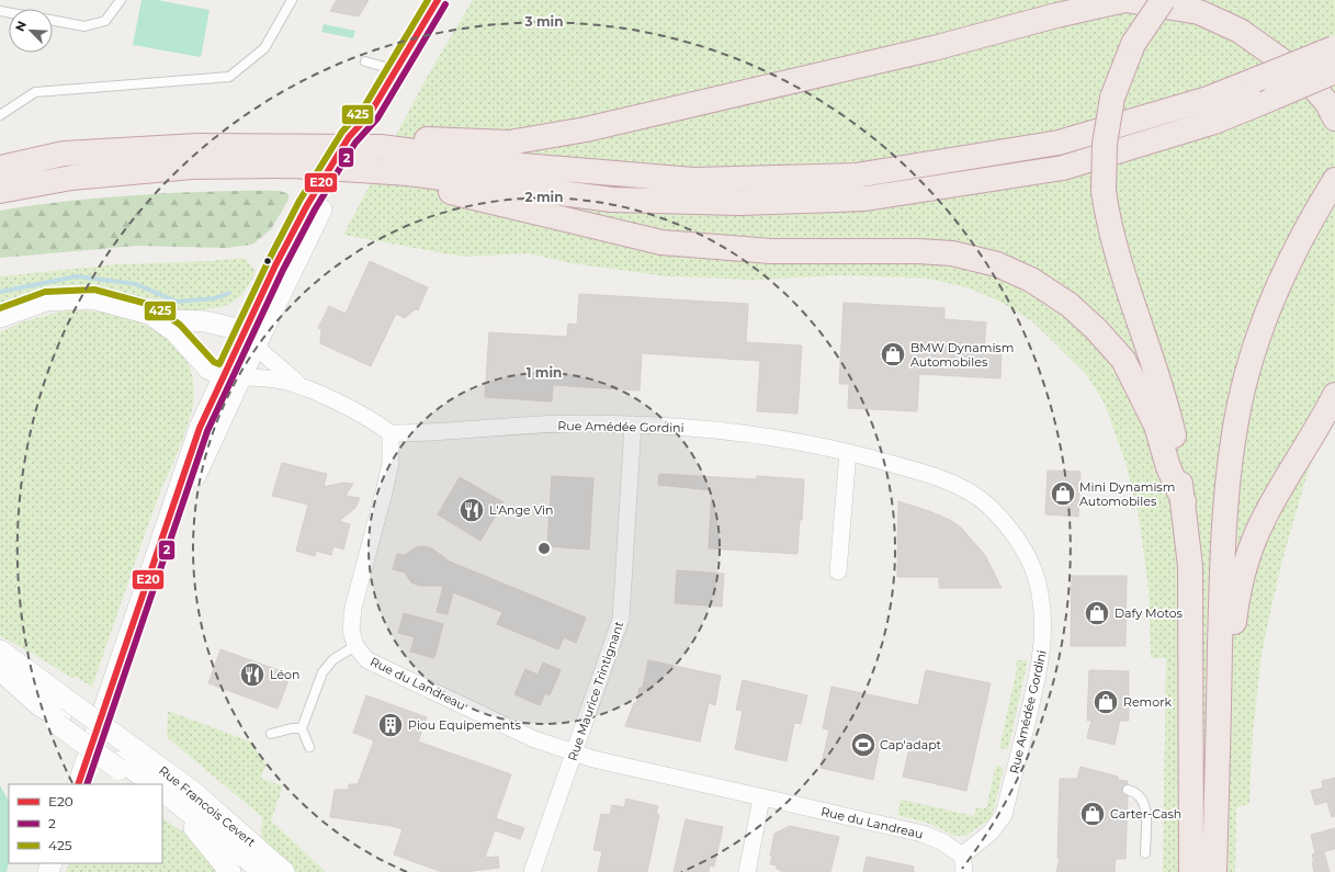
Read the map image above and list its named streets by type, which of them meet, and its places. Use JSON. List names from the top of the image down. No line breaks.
{"streets":{"street":["Rue Amédée Gordini","Rue du Landreau","Rue Maurice Trintignant","Rue Francois Cevert"]},"crossings":[["Rue Amédée Gordini","Rue du Landreau"],["Rue Amédée Gordini","Rue Maurice Trintignant"],["Rue du Landreau","Rue Maurice Trintignant"]],"places":{"shop":["BMW Dynamism Automobiles","Mini Dynamism Automobiles","Dafy Motos","Remork","Carter-Cash"],"restaurant":["L'Ange Vin","Léon"],"building":["Piou Equipements"],"sports":["Cap'adapt"]},"lines":["transit line E20","transit line 425","transit line 2"],"legend":["E20","2","425"],"north":"top left","rings":["3 min","2 min","1 min"]}
